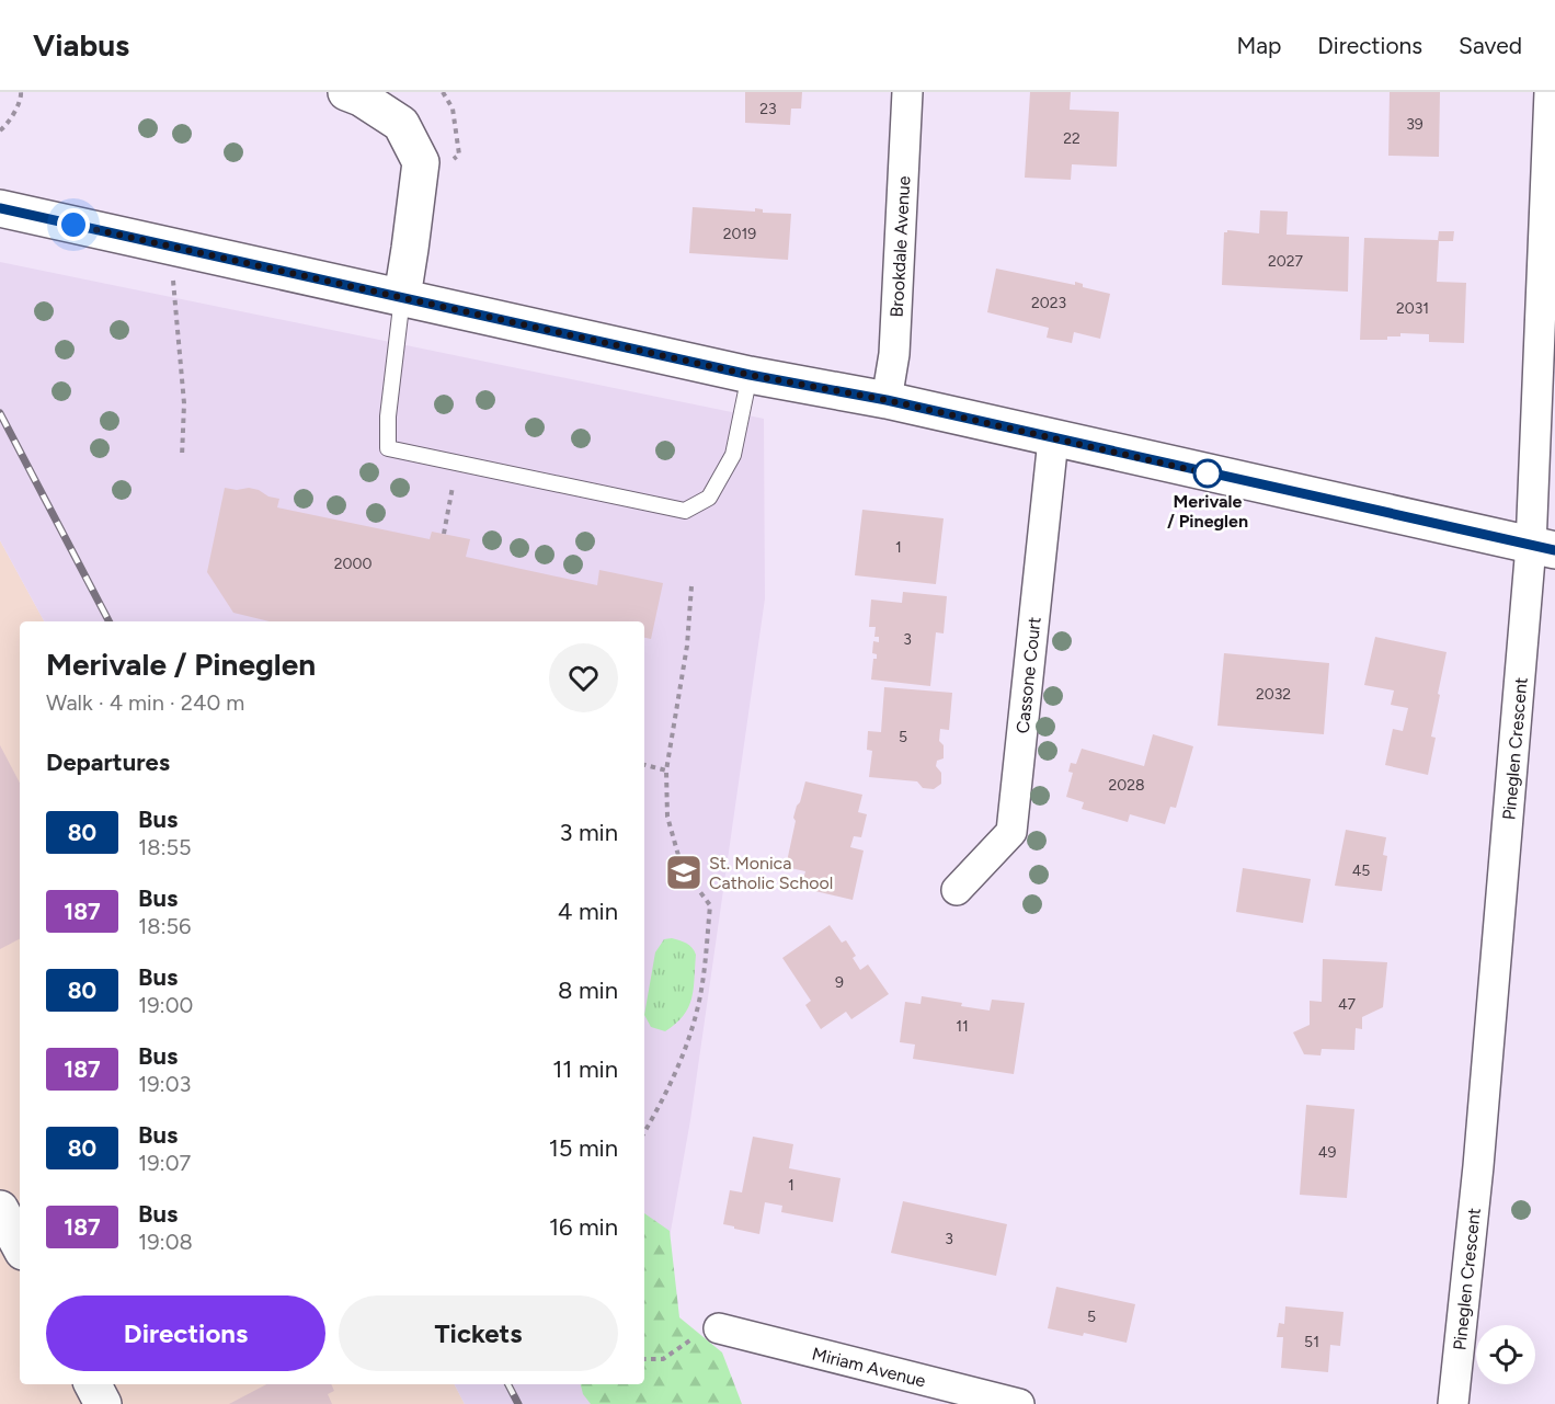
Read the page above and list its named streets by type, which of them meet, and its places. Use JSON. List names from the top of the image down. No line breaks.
{"streets":{"street":["Brookdale Avenue","Cassone Court","Pineglen Crescent","Miriam Avenue"]},"places":{"other":["Merivale / Pineglen"],"school or university":["St. Monica Catholic School"]},"lines":["bus line 80"],"house_numbers":["23","39","22","2019","2027","2023","2031","1","2000","3","2032","5","2028","45","9","47","11","49","1","3","5","51"],"page":{"header":"Viabus","nav":["Map","Directions","Saved"],"heading":[["Merivale / Pineglen","Walk · 4 min · 240 m"],"Departures"],"list":[{"mark":"80","name":"Bus","note":"18:55","value":"3 min"},{"mark":"187","name":"Bus","note":"18:56","value":"4 min"},{"mark":"80","name":"Bus","note":"19:00","value":"8 min"},{"mark":"187","name":"Bus","note":"19:03","value":"11 min"},{"mark":"80","name":"Bus","note":"19:07","value":"15 min"},{"mark":"187","name":"Bus","note":"19:08","value":"16 min"}],"buttons":["Directions","Tickets"]}}
